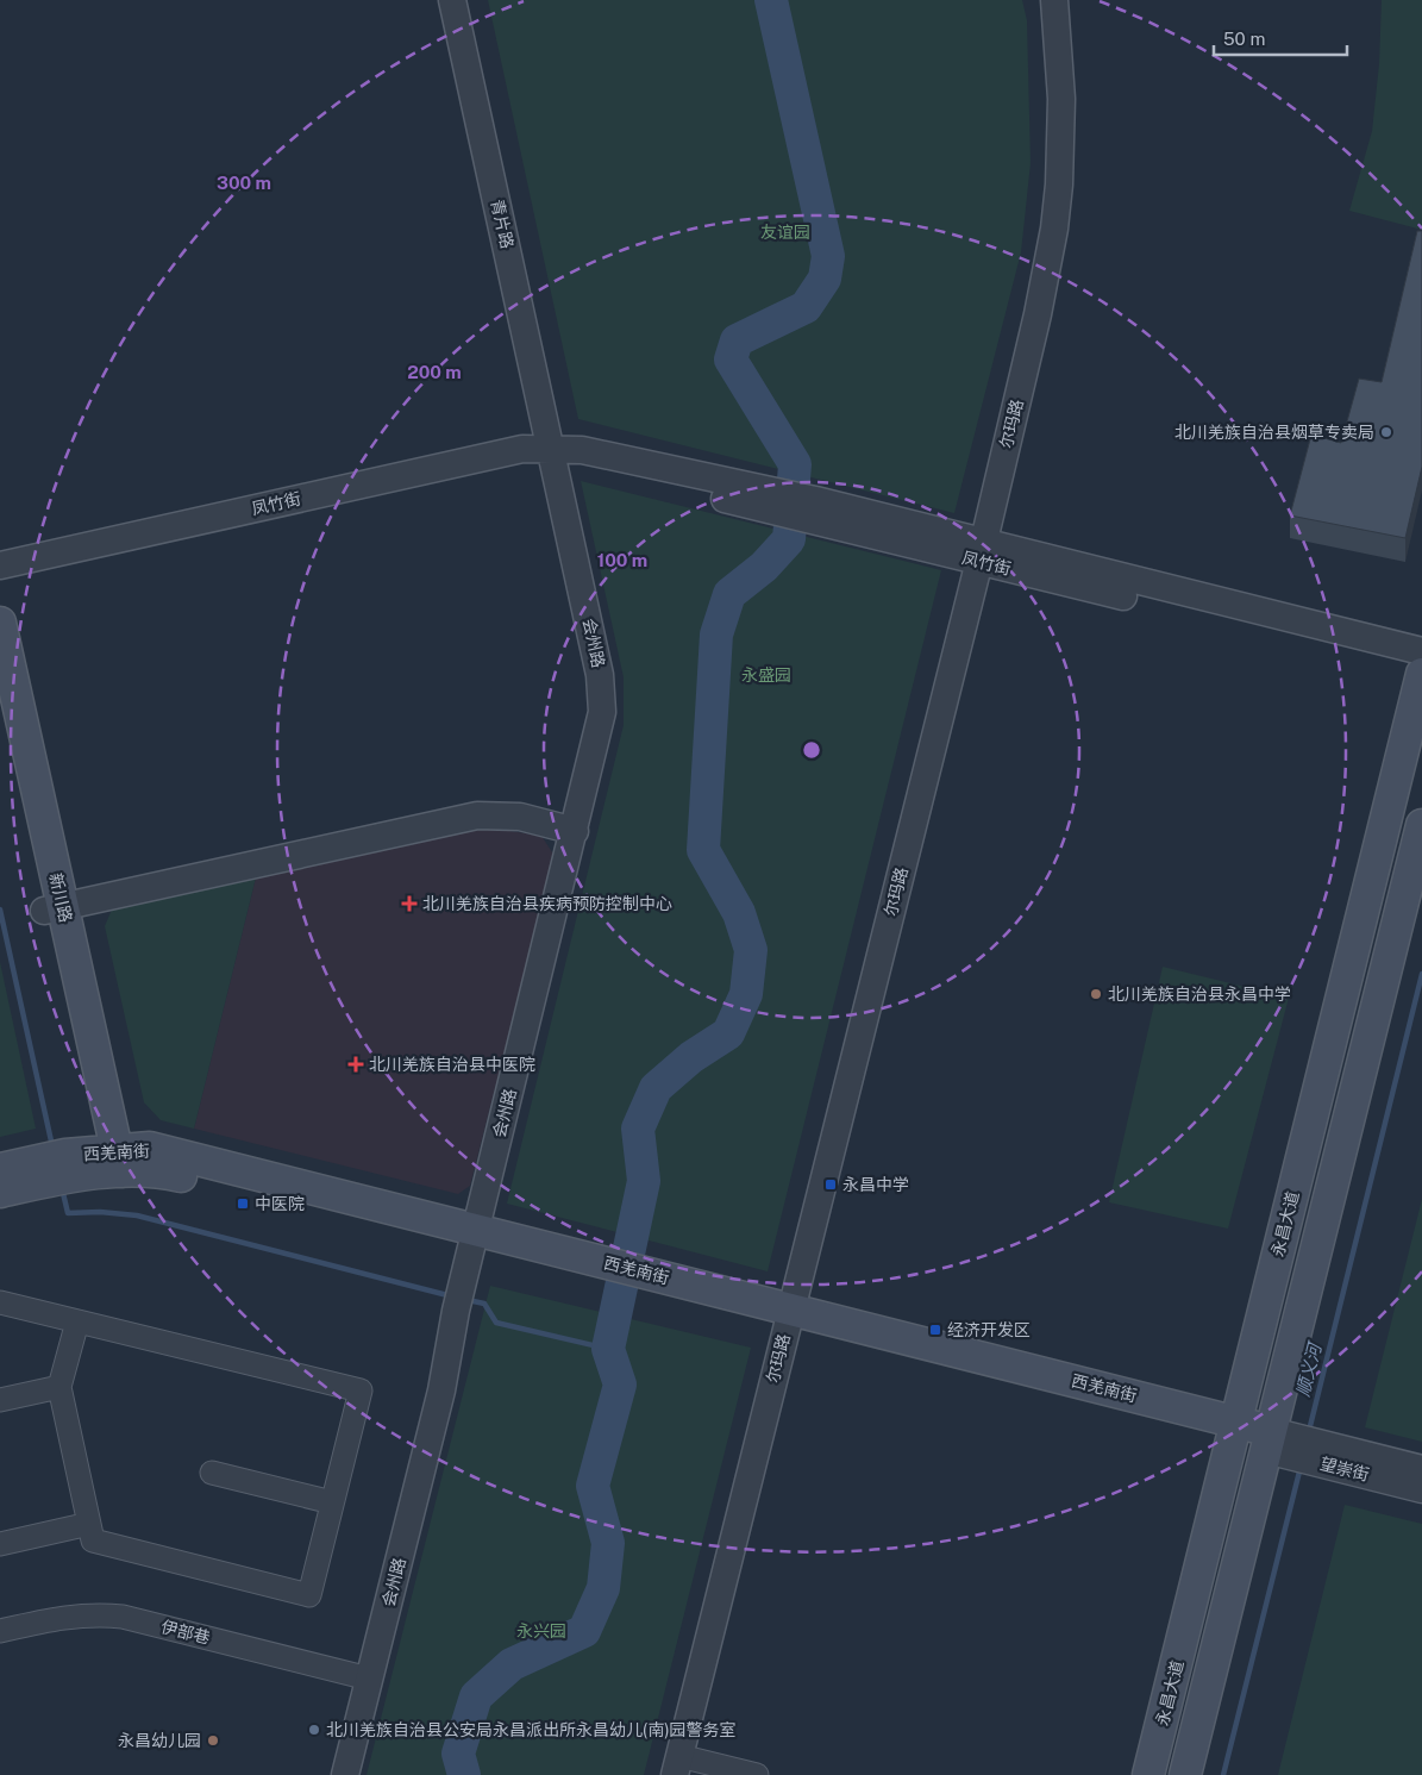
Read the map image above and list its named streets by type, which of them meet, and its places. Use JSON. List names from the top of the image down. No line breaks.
{"streets":{"main road":["新川路","西羌南街","永昌大道"],"street":["青片路","尔玛路","凤竹街","会州路","望崇街","伊部巷"]},"crossings":[["青片路","凤竹街"],["青片路","会州路"],["尔玛路","凤竹街"],["尔玛路","西羌南街"],["凤竹街","会州路"],["会州路","西羌南街"],["会州路","伊部巷"],["新川路","西羌南街"],["西羌南街","永昌大道"],["西羌南街","望崇街"]],"water":["顺义河"],"parks":["友谊园","永盛园","永兴园"],"places":{"other":["北川羌族自治县烟草专卖局","北川羌族自治县永昌中学","北川羌族自治县公安局永昌派出所永昌幼儿(南)园警务室","永昌幼儿园"],"health":["北川羌族自治县疾病预防控制中心","北川羌族自治县中医院"],"transit":["永昌中学","中医院","经济开发区"]},"scale_bar":"50 m","rings":["300 m","200 m","100 m"]}
